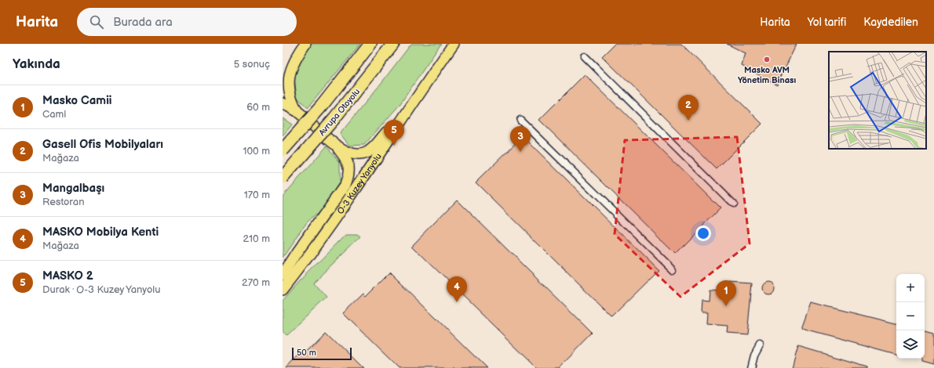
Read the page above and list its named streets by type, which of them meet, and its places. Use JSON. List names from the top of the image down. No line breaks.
{"streets":{"highway":["Avrupa Otoyolu"],"main road":["O-3 Kuzey Yanyolu"]},"places":["Masko AVM Yönetim Binası"],"scale_bar":"50 m","page":{"header":"Harita","search":"Burada ara","nav":["Harita","Yol tarifi","Kaydedilen"],"heading":["Yakında","5 sonuç"],"list":[{"mark":"1","name":"Masko Camii","note":"Cami","value":"60 m"},{"mark":"2","name":"Gasell Ofis Mobilyaları","note":"Mağaza","value":"100 m"},{"mark":"3","name":"Mangalbaşı","note":"Restoran","value":"170 m"},{"mark":"4","name":"MASKO Mobilya Kenti","note":"Mağaza","value":"210 m"},{"mark":"5","name":"MASKO 2","note":"Durak · O-3 Kuzey Yanyolu","value":"270 m"}],"pins":["2","5","3","4","1"],"map_buttons":["+","−"],"scale":"50 m"}}
